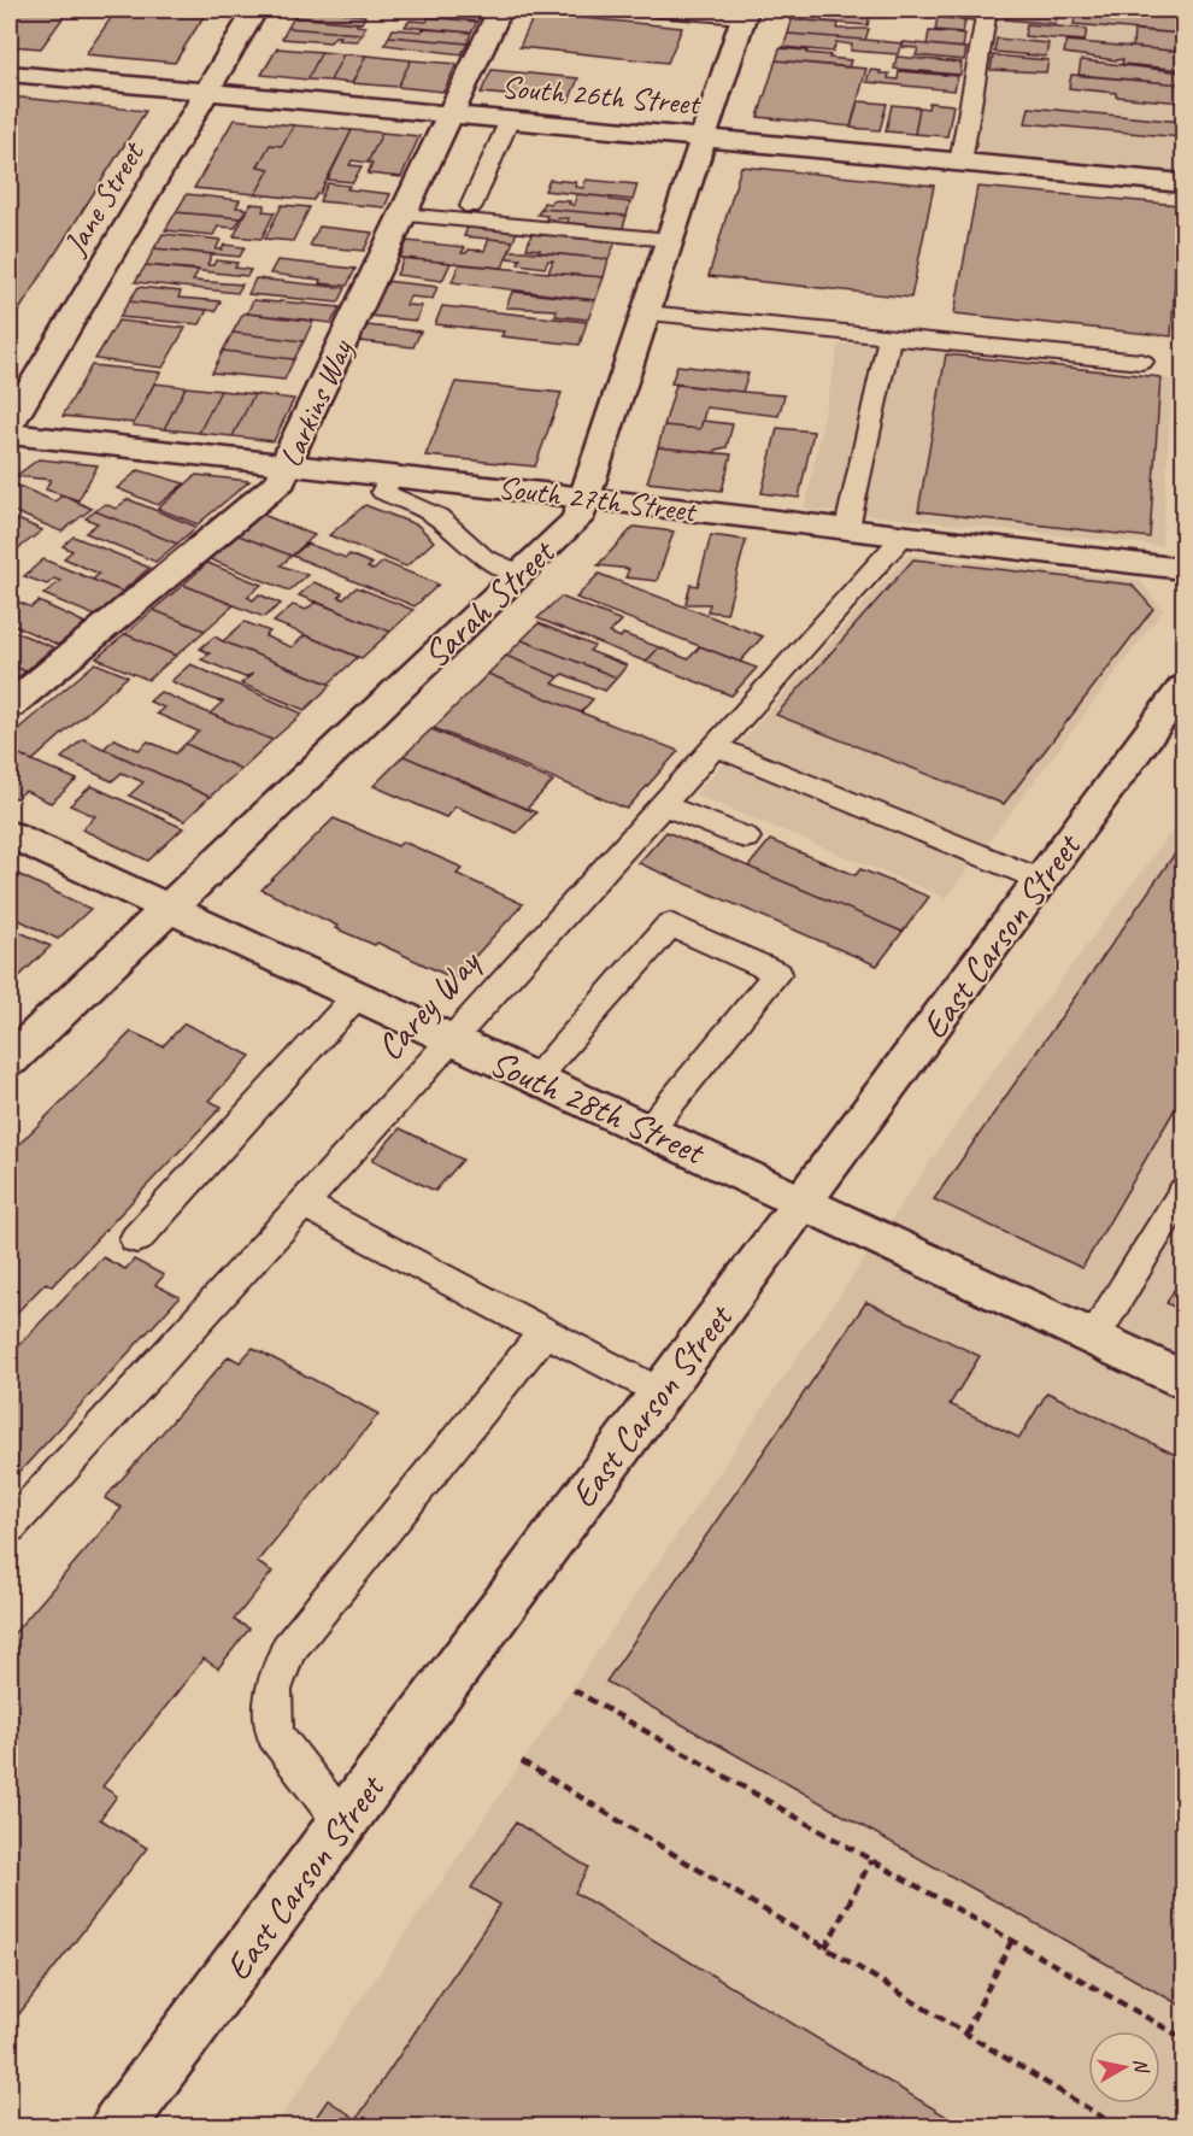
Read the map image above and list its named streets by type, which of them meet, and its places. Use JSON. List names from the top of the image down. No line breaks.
{"streets":{"street":["South 26th Street","Jane Street","Larkins Way","South 27th Street","Sarah Street","East Carson Street","South 28th Street"],"lane":["Carey Way"]},"crossings":[["South 26th Street","Jane Street"],["South 26th Street","Larkins Way"],["South 26th Street","Sarah Street"],["Larkins Way","South 27th Street"],["South 27th Street","Sarah Street"],["South 27th Street","Carey Way"],["Sarah Street","South 28th Street"],["East Carson Street","South 28th Street"],["Carey Way","South 28th Street"]],"north":"right"}
